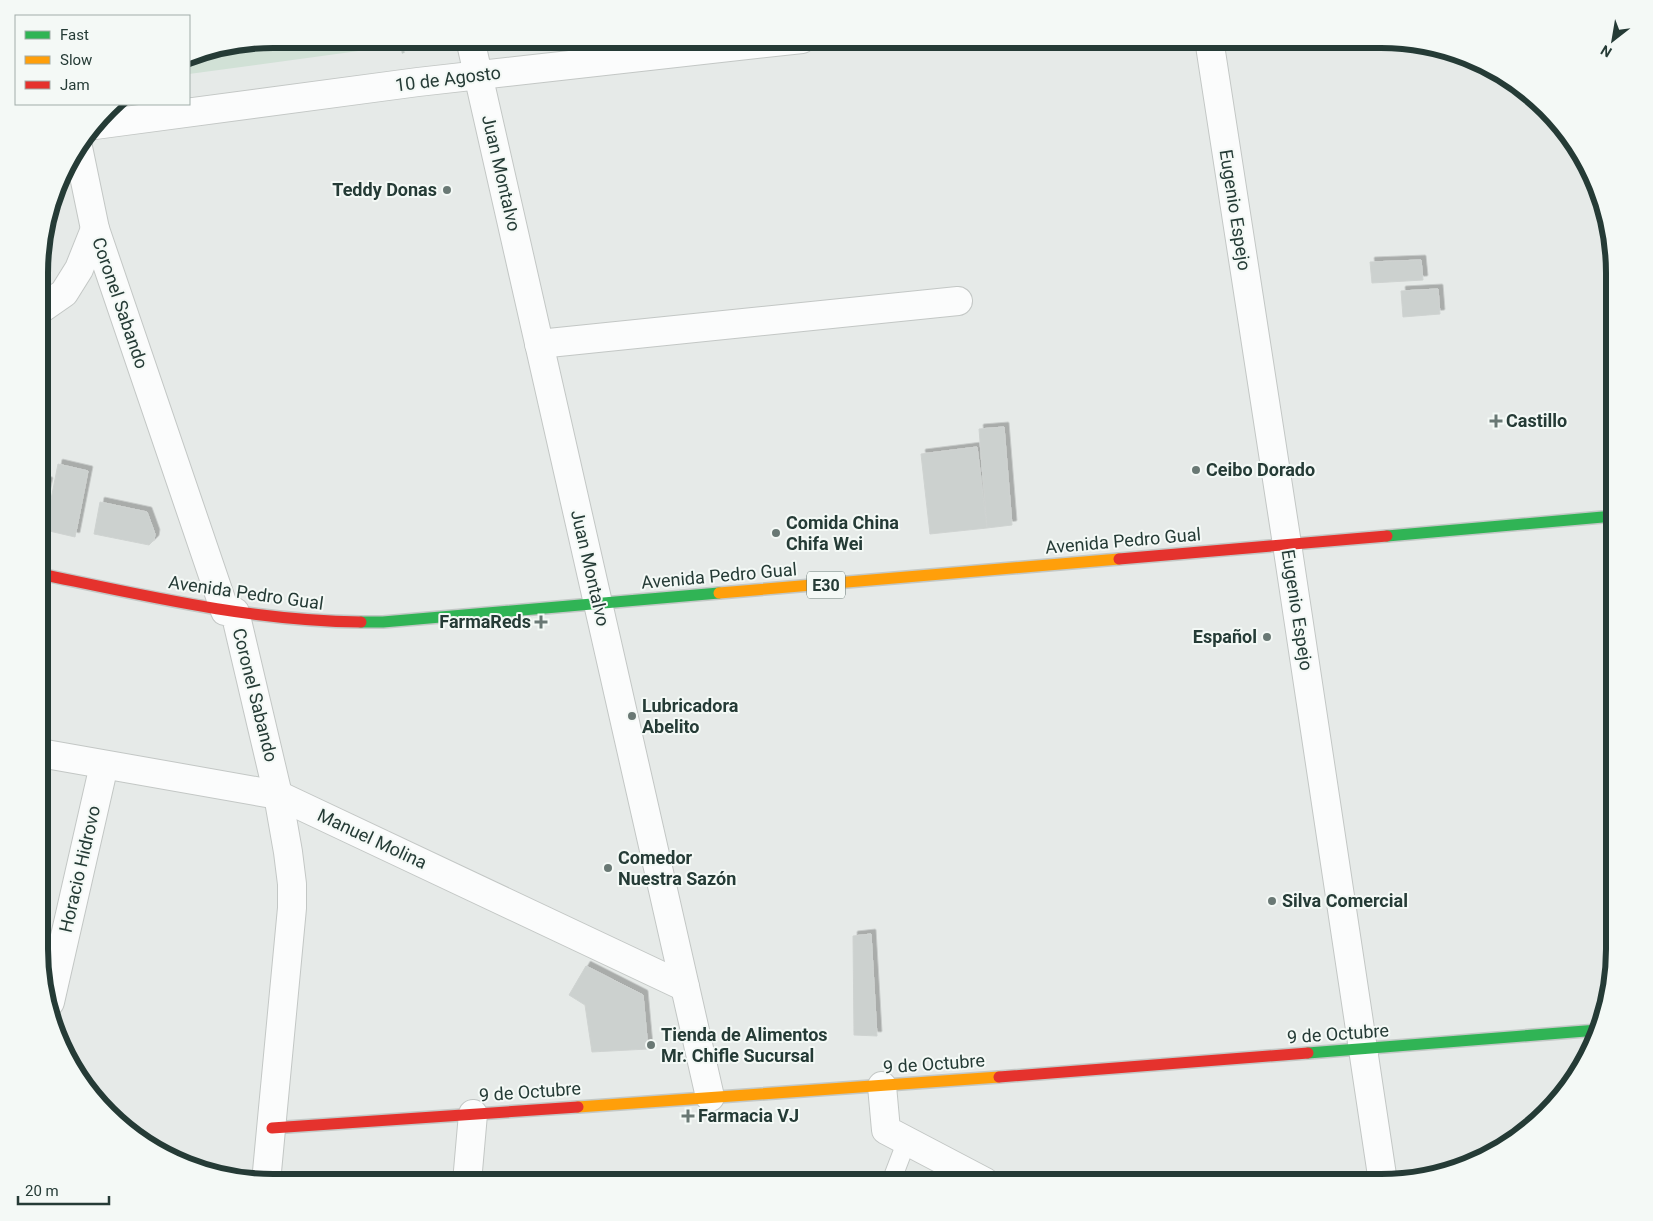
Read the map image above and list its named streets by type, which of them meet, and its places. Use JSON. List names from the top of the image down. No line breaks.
{"streets":{"main road":["Avenida Pedro Gual","E30","9 de Octubre"],"street":["10 de Agosto","Juan Montalvo","Eugenio Espejo","Coronel Sabando","Manuel Molina","Horacio Hidrovo"]},"crossings":[["10 de Agosto","Juan Montalvo"],["Juan Montalvo","Avenida Pedro Gual"],["Juan Montalvo","Manuel Molina"],["Juan Montalvo","9 de Octubre"],["Eugenio Espejo","Avenida Pedro Gual"],["Eugenio Espejo","9 de Octubre"],["Coronel Sabando","Avenida Pedro Gual"],["Coronel Sabando","Manuel Molina"],["Coronel Sabando","9 de Octubre"],["Manuel Molina","Horacio Hidrovo"]],"places":{"other":["Teddy Donas","Ceibo Dorado","Comida China Chifa Wei","Español","Lubricadora Abelito","Comedor Nuestra Sazón","Silva Comercial","Tienda de Alimentos Mr. Chifle Sucursal"],"health":["Castillo","FarmaReds","Farmacia VJ"]},"legend":["Fast","Slow","Jam"],"scale_bar":"20 m","north":"bottom left"}
